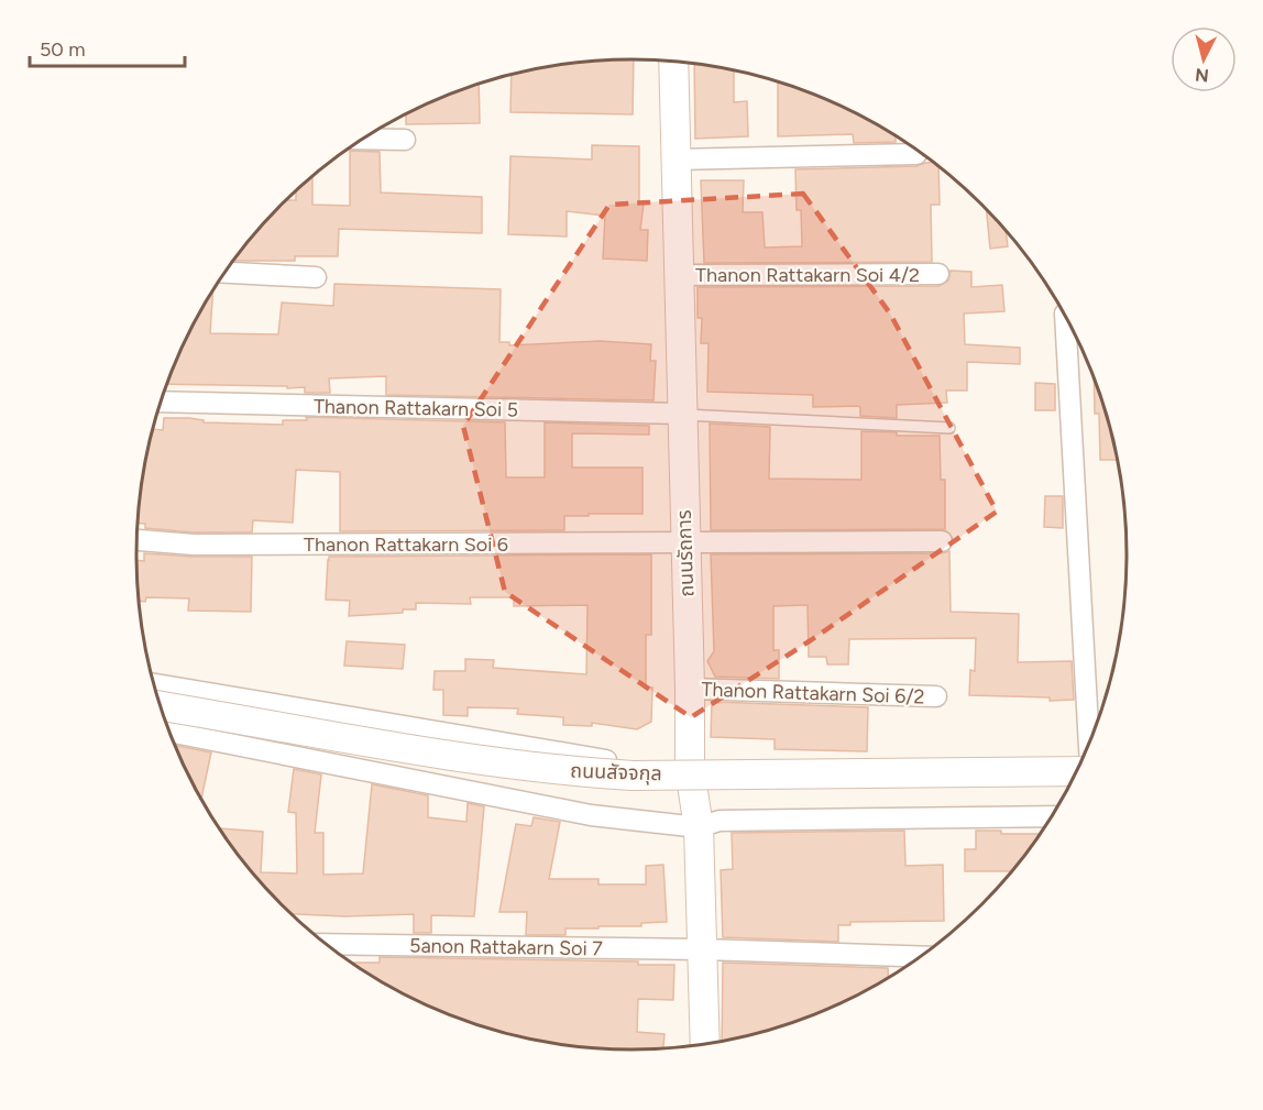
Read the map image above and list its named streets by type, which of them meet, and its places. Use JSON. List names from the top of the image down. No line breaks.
{"streets":{"street":["Thanon Rattakarn Soi 4/2","Thanon Rattakarn Soi 5","Thanon Rattakarn Soi 6","ถนนรัถการ","Thanon Rattakarn Soi 6/2","ถนนสัจจกุล","5anon Rattakarn Soi 7"]},"crossings":[["Thanon Rattakarn Soi 4/2","ถนนรัถการ"],["Thanon Rattakarn Soi 5","ถนนรัถการ"],["Thanon Rattakarn Soi 6","ถนนรัถการ"],["ถนนรัถการ","Thanon Rattakarn Soi 6/2"],["ถนนรัถการ","ถนนสัจจกุล"],["ถนนรัถการ","5anon Rattakarn Soi 7"]],"scale_bar":"50 m","north":"bottom"}
